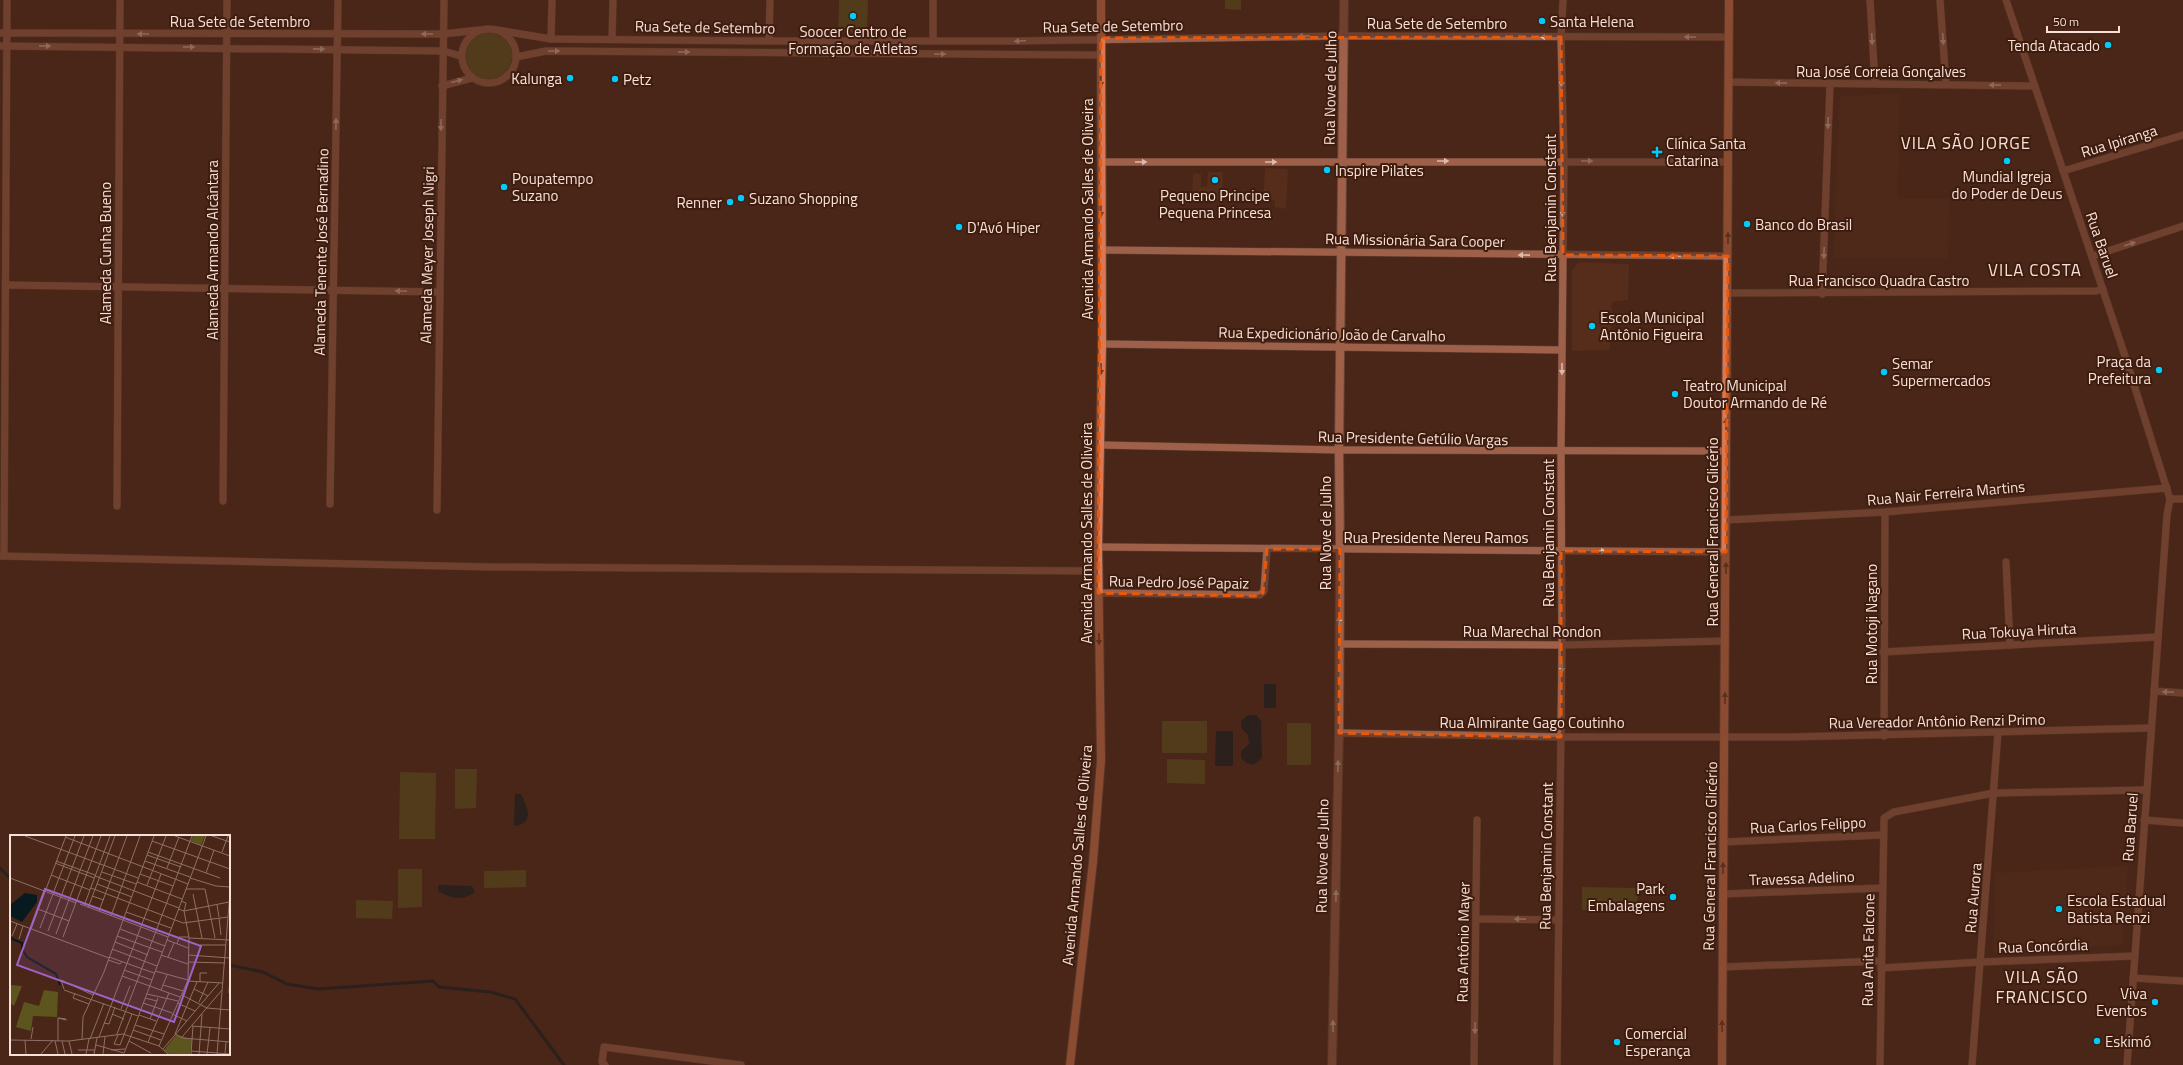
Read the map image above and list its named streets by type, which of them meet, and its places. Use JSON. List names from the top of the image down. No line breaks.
{"streets":{"main road":["Avenida Armando Salles de Oliveira","Rua General Francisco Glicério"],"street":["Rua Sete de Setembro","Rua José Correia Gonçalves","Rua Nove de Julho","Rua Ipiranga","Rua Benjamin Constant","Rua Missionária Sara Cooper","Rua Baruel","Alameda Armando Alcântara","Alameda Tenente José Bernadino","Alameda Cunha Bueno","Alameda Meyer Joseph Nigri","Rua Francisco Quadra Castro","Rua Expedicionário João de Carvalho","Rua Presidente Getúlio Vargas","Rua Nair Ferreira Martins","Rua Presidente Nereu Ramos","Rua Pedro José Papaiz","Rua Motoji Nagano","Rua Marechal Rondon","Rua Tokuya Hiruta","Rua Vereador Antônio Renzi Primo","Rua Almirante Gago Coutinho","Rua Carlos Felippo","Travessa Adelino","Rua Aurora","Rua Antônio Mayer","Rua Concórdia","Rua Anita Falcone"]},"crossings":[["Rua Sete de Setembro","Rua Nove de Julho"],["Rua Sete de Setembro","Rua Benjamin Constant"],["Rua Sete de Setembro","Avenida Armando Salles de Oliveira"],["Rua Sete de Setembro","Alameda Armando Alcântara"],["Rua Sete de Setembro","Alameda Tenente José Bernadino"],["Rua Sete de Setembro","Alameda Cunha Bueno"],["Rua Sete de Setembro","Alameda Meyer Joseph Nigri"],["Rua Sete de Setembro","Rua General Francisco Glicério"],["Rua José Correia Gonçalves","Rua Baruel"],["Rua José Correia Gonçalves","Rua General Francisco Glicério"],["Rua Nove de Julho","Rua Missionária Sara Cooper"],["Rua Nove de Julho","Rua Expedicionário João de Carvalho"],["Rua Nove de Julho","Rua Presidente Getúlio Vargas"],["Rua Nove de Julho","Rua Presidente Nereu Ramos"],["Rua Nove de Julho","Rua Marechal Rondon"],["Rua Nove de Julho","Rua Almirante Gago Coutinho"],["Rua Ipiranga","Rua Baruel"],["Rua Benjamin Constant","Rua Missionária Sara Cooper"],["Rua Benjamin Constant","Rua Expedicionário João de Carvalho"],["Rua Benjamin Constant","Rua Presidente Getúlio Vargas"],["Rua Benjamin Constant","Rua Presidente Nereu Ramos"],["Rua Benjamin Constant","Rua Marechal Rondon"],["Rua Benjamin Constant","Rua Almirante Gago Coutinho"],["Avenida Armando Salles de Oliveira","Rua Missionária Sara Cooper"],["Avenida Armando Salles de Oliveira","Rua Expedicionário João de Carvalho"],["Avenida Armando Salles de Oliveira","Rua Presidente Getúlio Vargas"],["Avenida Armando Salles de Oliveira","Rua Presidente Nereu Ramos"],["Avenida Armando Salles de Oliveira","Rua Pedro José Papaiz"],["Rua Missionária Sara Cooper","Rua General Francisco Glicério"],["Rua Baruel","Rua Francisco Quadra Castro"],["Rua Baruel","Rua Nair Ferreira Martins"],["Rua Baruel","Rua Tokuya Hiruta"],["Rua Baruel","Rua Vereador Antônio Renzi Primo"],["Rua Baruel","Rua Concórdia"],["Rua Francisco Quadra Castro","Rua General Francisco Glicério"],["Rua Presidente Getúlio Vargas","Rua General Francisco Glicério"],["Rua Nair Ferreira Martins","Rua General Francisco Glicério"],["Rua Nair Ferreira Martins","Rua Motoji Nagano"],["Rua General Francisco Glicério","Rua Presidente Nereu Ramos"],["Rua General Francisco Glicério","Rua Marechal Rondon"],["Rua General Francisco Glicério","Rua Vereador Antônio Renzi Primo"],["Rua General Francisco Glicério","Rua Almirante Gago Coutinho"],["Rua General Francisco Glicério","Rua Carlos Felippo"],["Rua General Francisco Glicério","Travessa Adelino"],["Rua General Francisco Glicério","Rua Concórdia"],["Rua Presidente Nereu Ramos","Rua Pedro José Papaiz"],["Rua Motoji Nagano","Rua Tokuya Hiruta"],["Rua Motoji Nagano","Rua Vereador Antônio Renzi Primo"],["Rua Vereador Antônio Renzi Primo","Rua Almirante Gago Coutinho"],["Rua Vereador Antônio Renzi Primo","Rua Aurora"],["Rua Carlos Felippo","Rua Aurora"],["Rua Carlos Felippo","Rua Anita Falcone"],["Travessa Adelino","Rua Anita Falcone"],["Rua Aurora","Rua Concórdia"],["Rua Concórdia","Rua Anita Falcone"]],"one_way":["Rua José Correia Gonçalves","Rua Nove de Julho","Rua Benjamin Constant","Avenida Armando Salles de Oliveira","Rua Missionária Sara Cooper","Alameda Tenente José Bernadino","Alameda Meyer Joseph Nigri","Rua General Francisco Glicério","Rua Antônio Mayer"],"districts":["VILA SÃO JORGE","VILA COSTA","VILA SÃO FRANCISCO"],"places":{"other":["Soocer Centro de Formação de Atletas","Santa Helena","Tenda Atacado","Kalunga","Petz","Mundial Igreja do Poder de Deus","Inspire Pilates","Pequeno Principe Pequena Princesa","Poupatempo Suzano","Suzano Shopping","Renner","Banco do Brasil","D'Avó Hiper","Escola Municipal Antônio Figueira","Praça da Prefeitura","Semar Supermercados","Teatro Municipal Doutor Armando de Ré","Park Embalagens","Escola Estadual Batista Renzi","Viva Eventos","Eskimó","Comercial Esperança"],"health":["Clínica Santa Catarina"]},"scale_bar":"50 m"}
